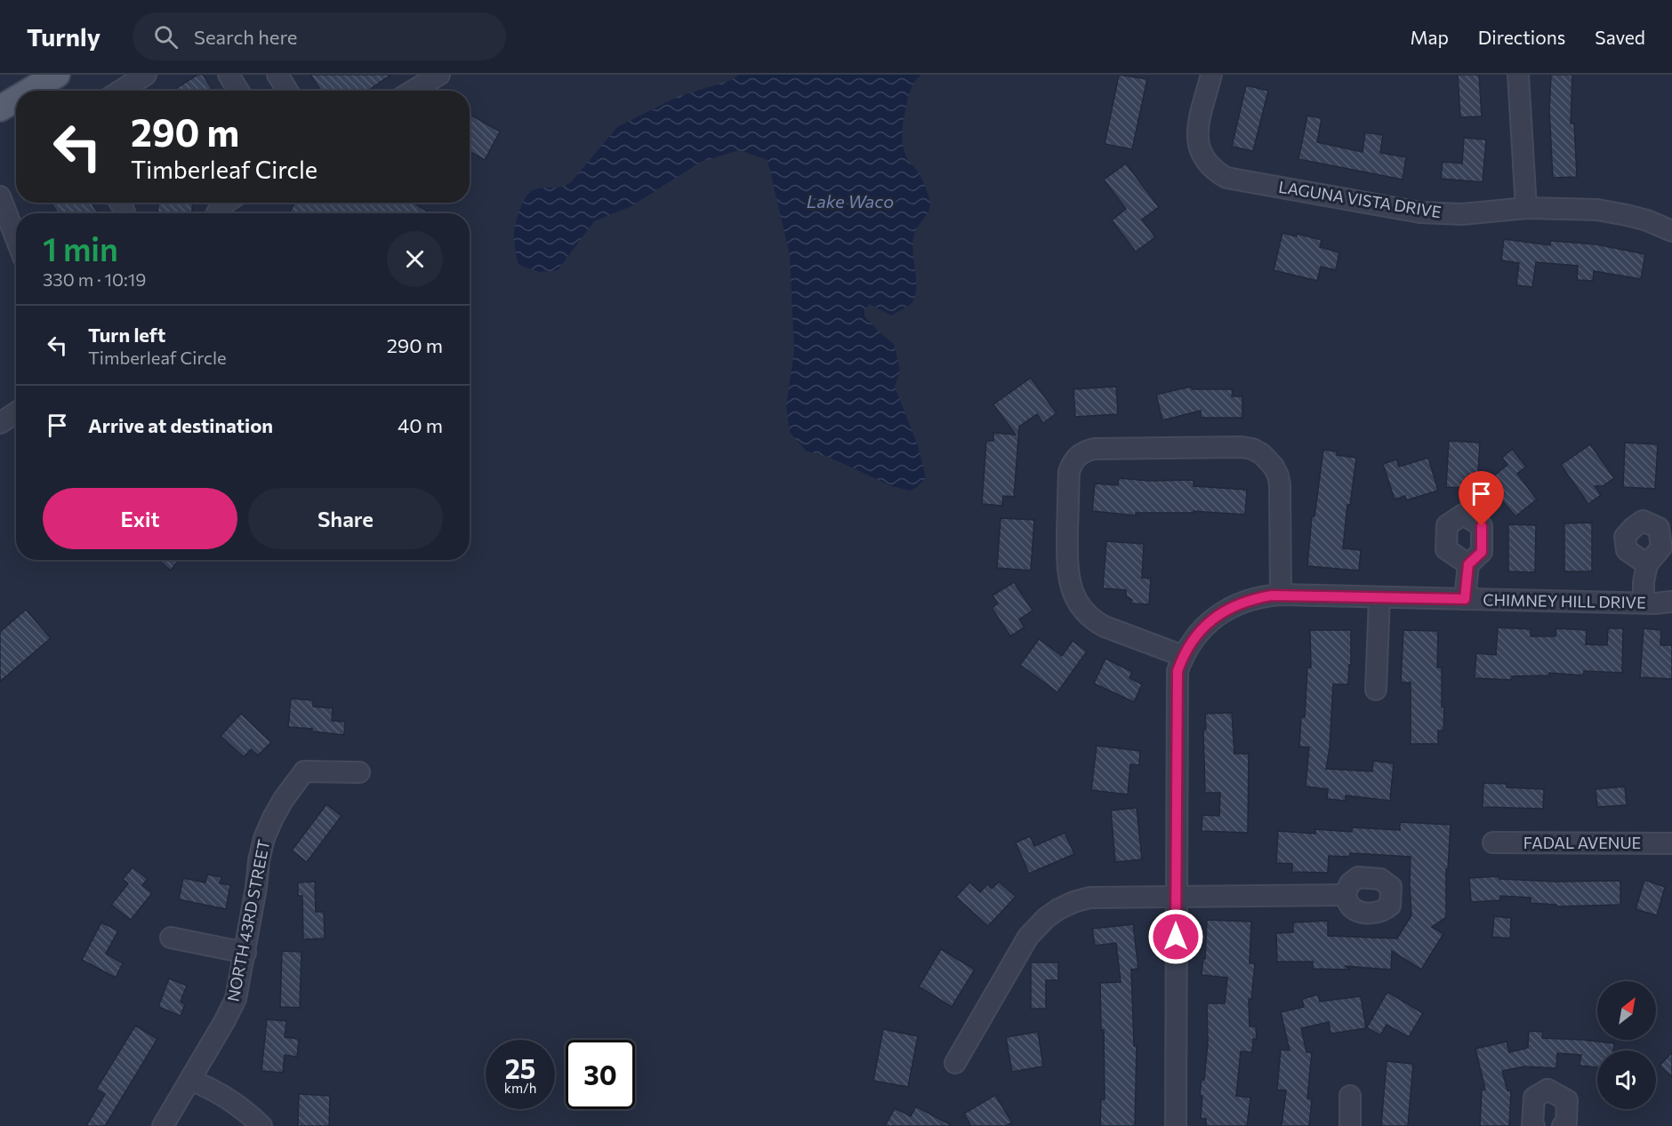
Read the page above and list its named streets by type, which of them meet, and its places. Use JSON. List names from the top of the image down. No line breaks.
{"streets":{"street":["LAGUNA VISTA DRIVE","CHIMNEY HILL DRIVE","FADAL AVENUE","NORTH 43RD STREET"]},"water":["Lake Waco"],"north":"top right","page":{"header":"Turnly","search":"Search here","nav":["Map","Directions","Saved"],"turn":["290 m","Timberleaf Circle"],"heading":["1 min","330 m · 10:19"],"list":[{"name":"Turn left","note":"Timberleaf Circle","value":"290 m"},{"name":"Arrive at destination","value":"40 m"}],"buttons":["Exit","Share"],"speed":"25 km/h","limit":"30"}}
